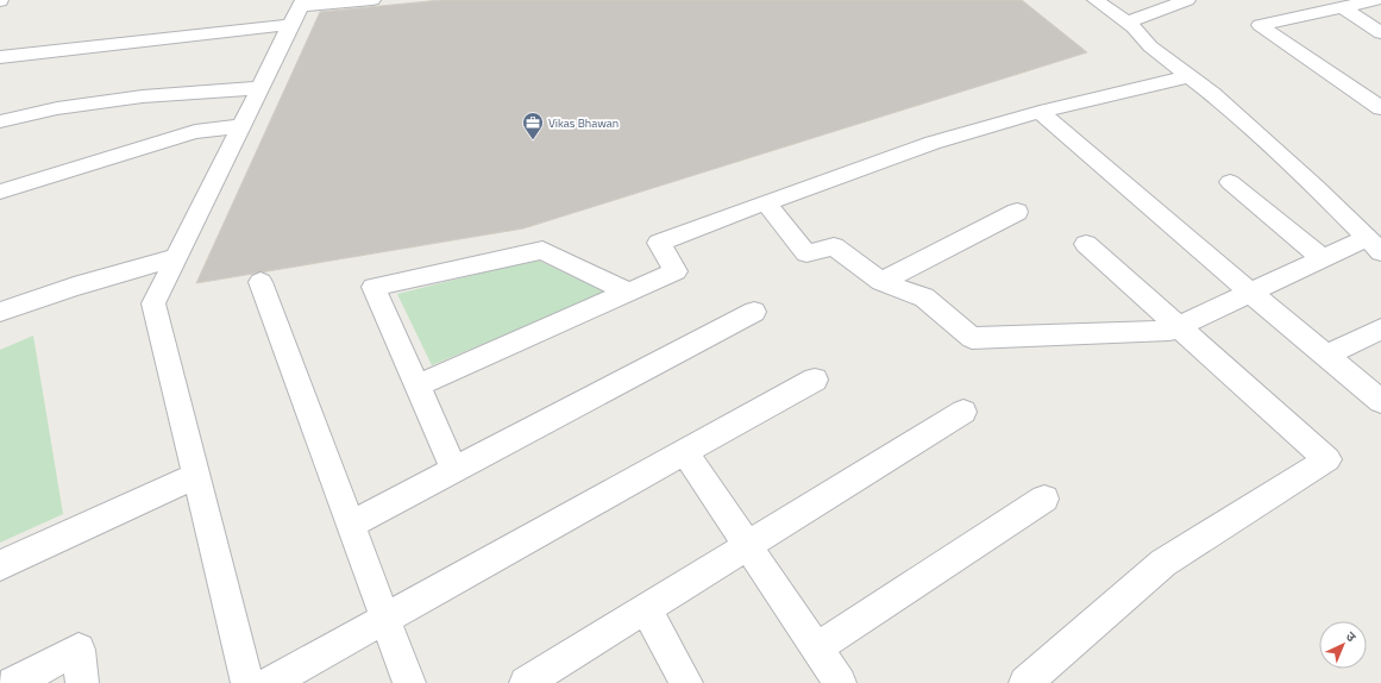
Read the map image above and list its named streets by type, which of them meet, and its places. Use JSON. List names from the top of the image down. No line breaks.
{"places":{"office":["Vikas Bhawan"]},"north":"top right"}
